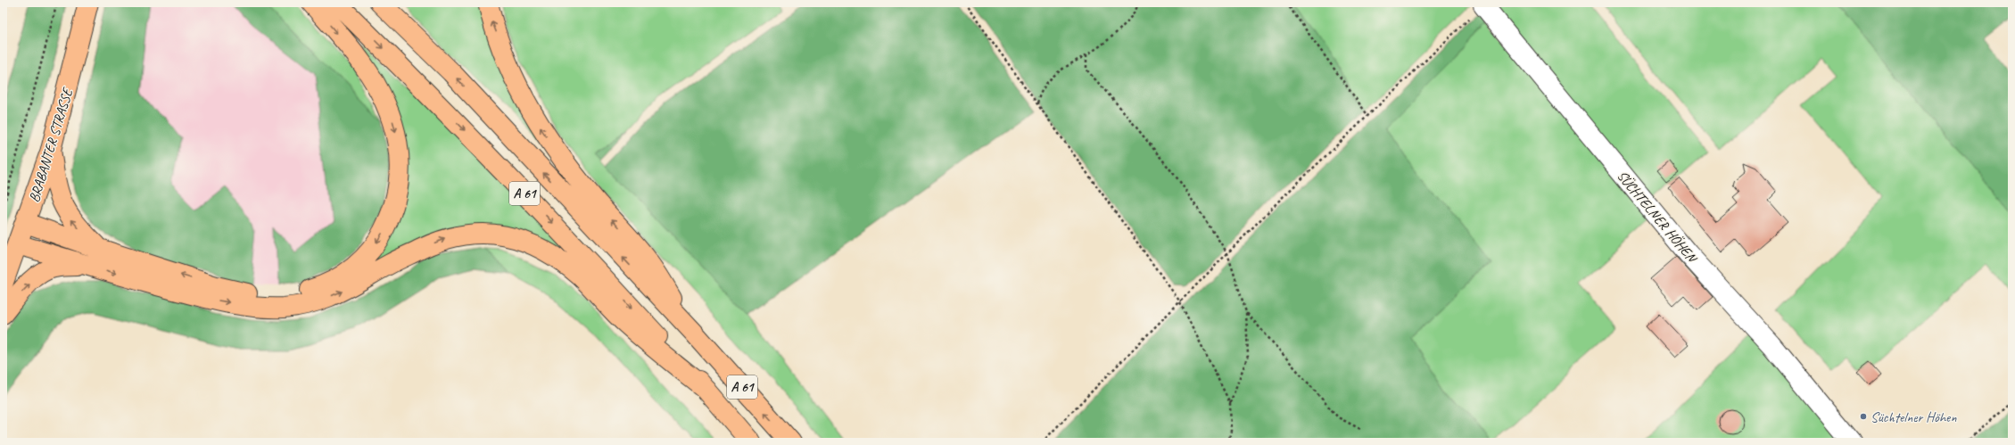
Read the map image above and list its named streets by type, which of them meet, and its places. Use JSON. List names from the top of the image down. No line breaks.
{"streets":{"main road":["BRABANTER STRASSE","A 61"],"street":["SÜCHTELNER HÖHEN"]},"places":["Süchtelner Höhen"]}
